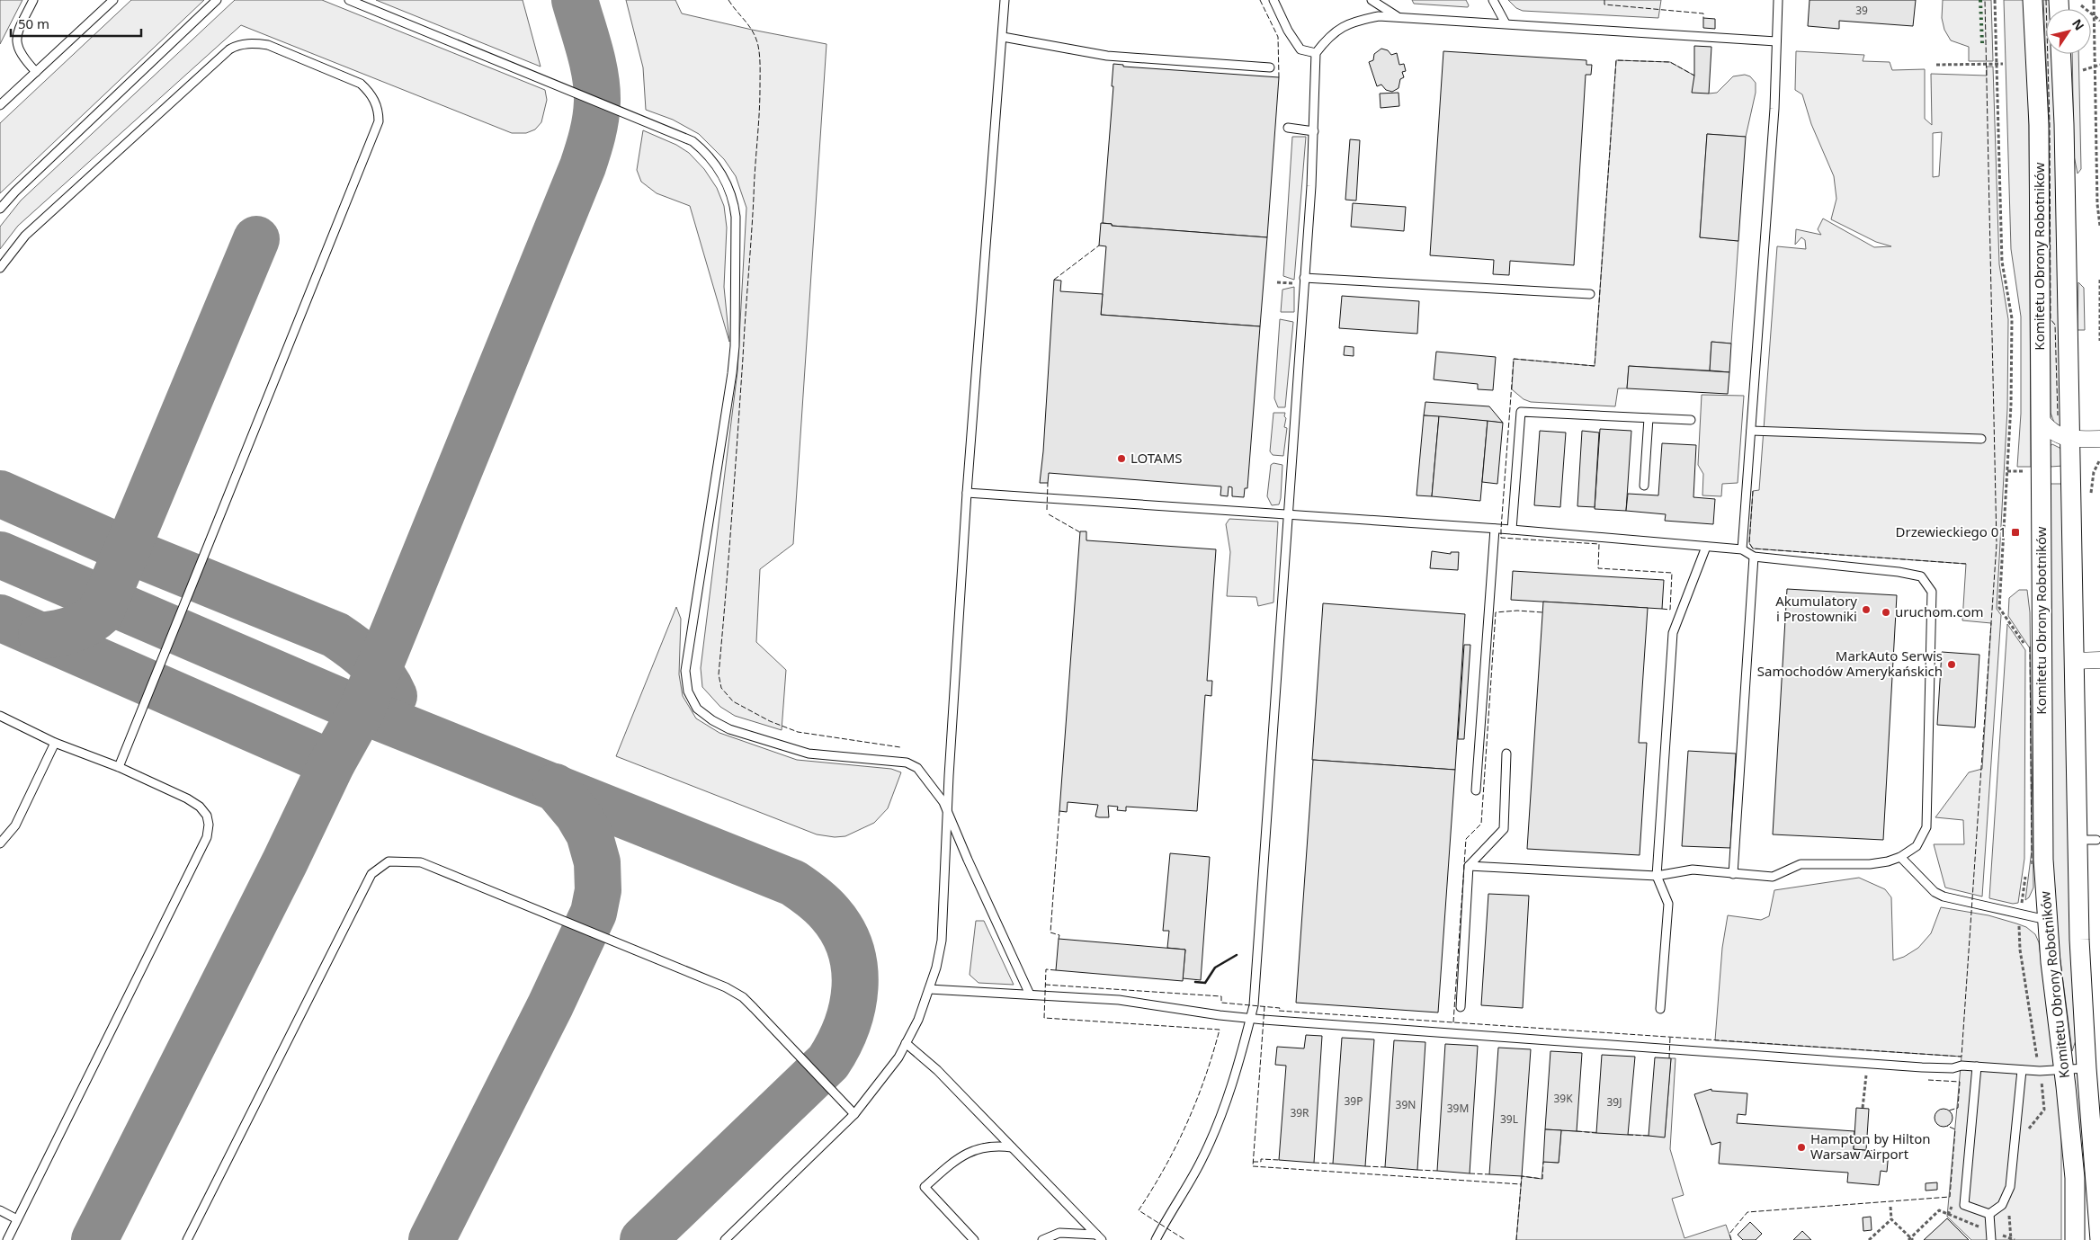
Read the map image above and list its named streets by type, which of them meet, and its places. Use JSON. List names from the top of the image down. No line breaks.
{"streets":{"street":["Komitetu Obrony Robotników"]},"places":{"other":["LOTAMS","Akumulatory i Prostowniki","uruchom.com","MarkAuto Serwis Samochodów Amerykańskich","Hampton by Hilton Warsaw Airport"],"transit":["Drzewieckiego 01"]},"house_numbers":["39","39K","39P","39J","39N","39M","39R","39L"],"scale_bar":"50 m","north":"top right"}
